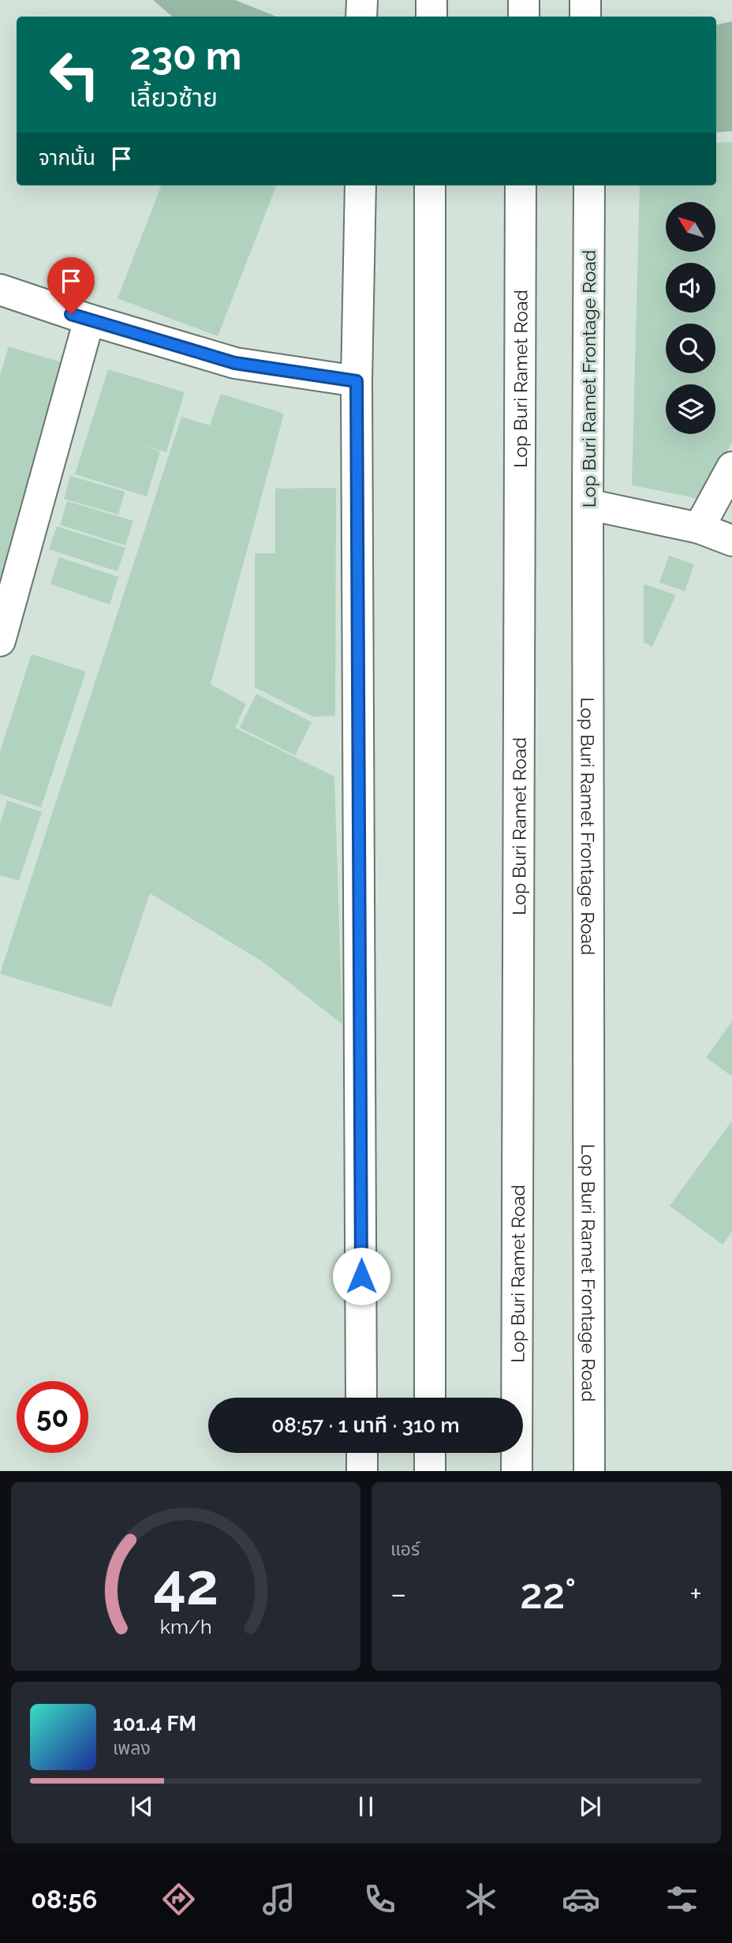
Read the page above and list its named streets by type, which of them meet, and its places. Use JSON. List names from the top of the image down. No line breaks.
{"streets":{"main road":["Lop Buri Ramet Road","Lop Buri Ramet Frontage Road"]},"north":"top left","page":{"turn":["230 m","เลี้ยวซ้าย"],"then":"จากนั้น","limit":"50","trip":"08:57 · 1 นาที · 310 m","tile":"แอร์","heat":["−","22°","+"],"song":["101.4 FM","เพลง"],"tabs":"08:56","gauge":["42","km/h"]}}
